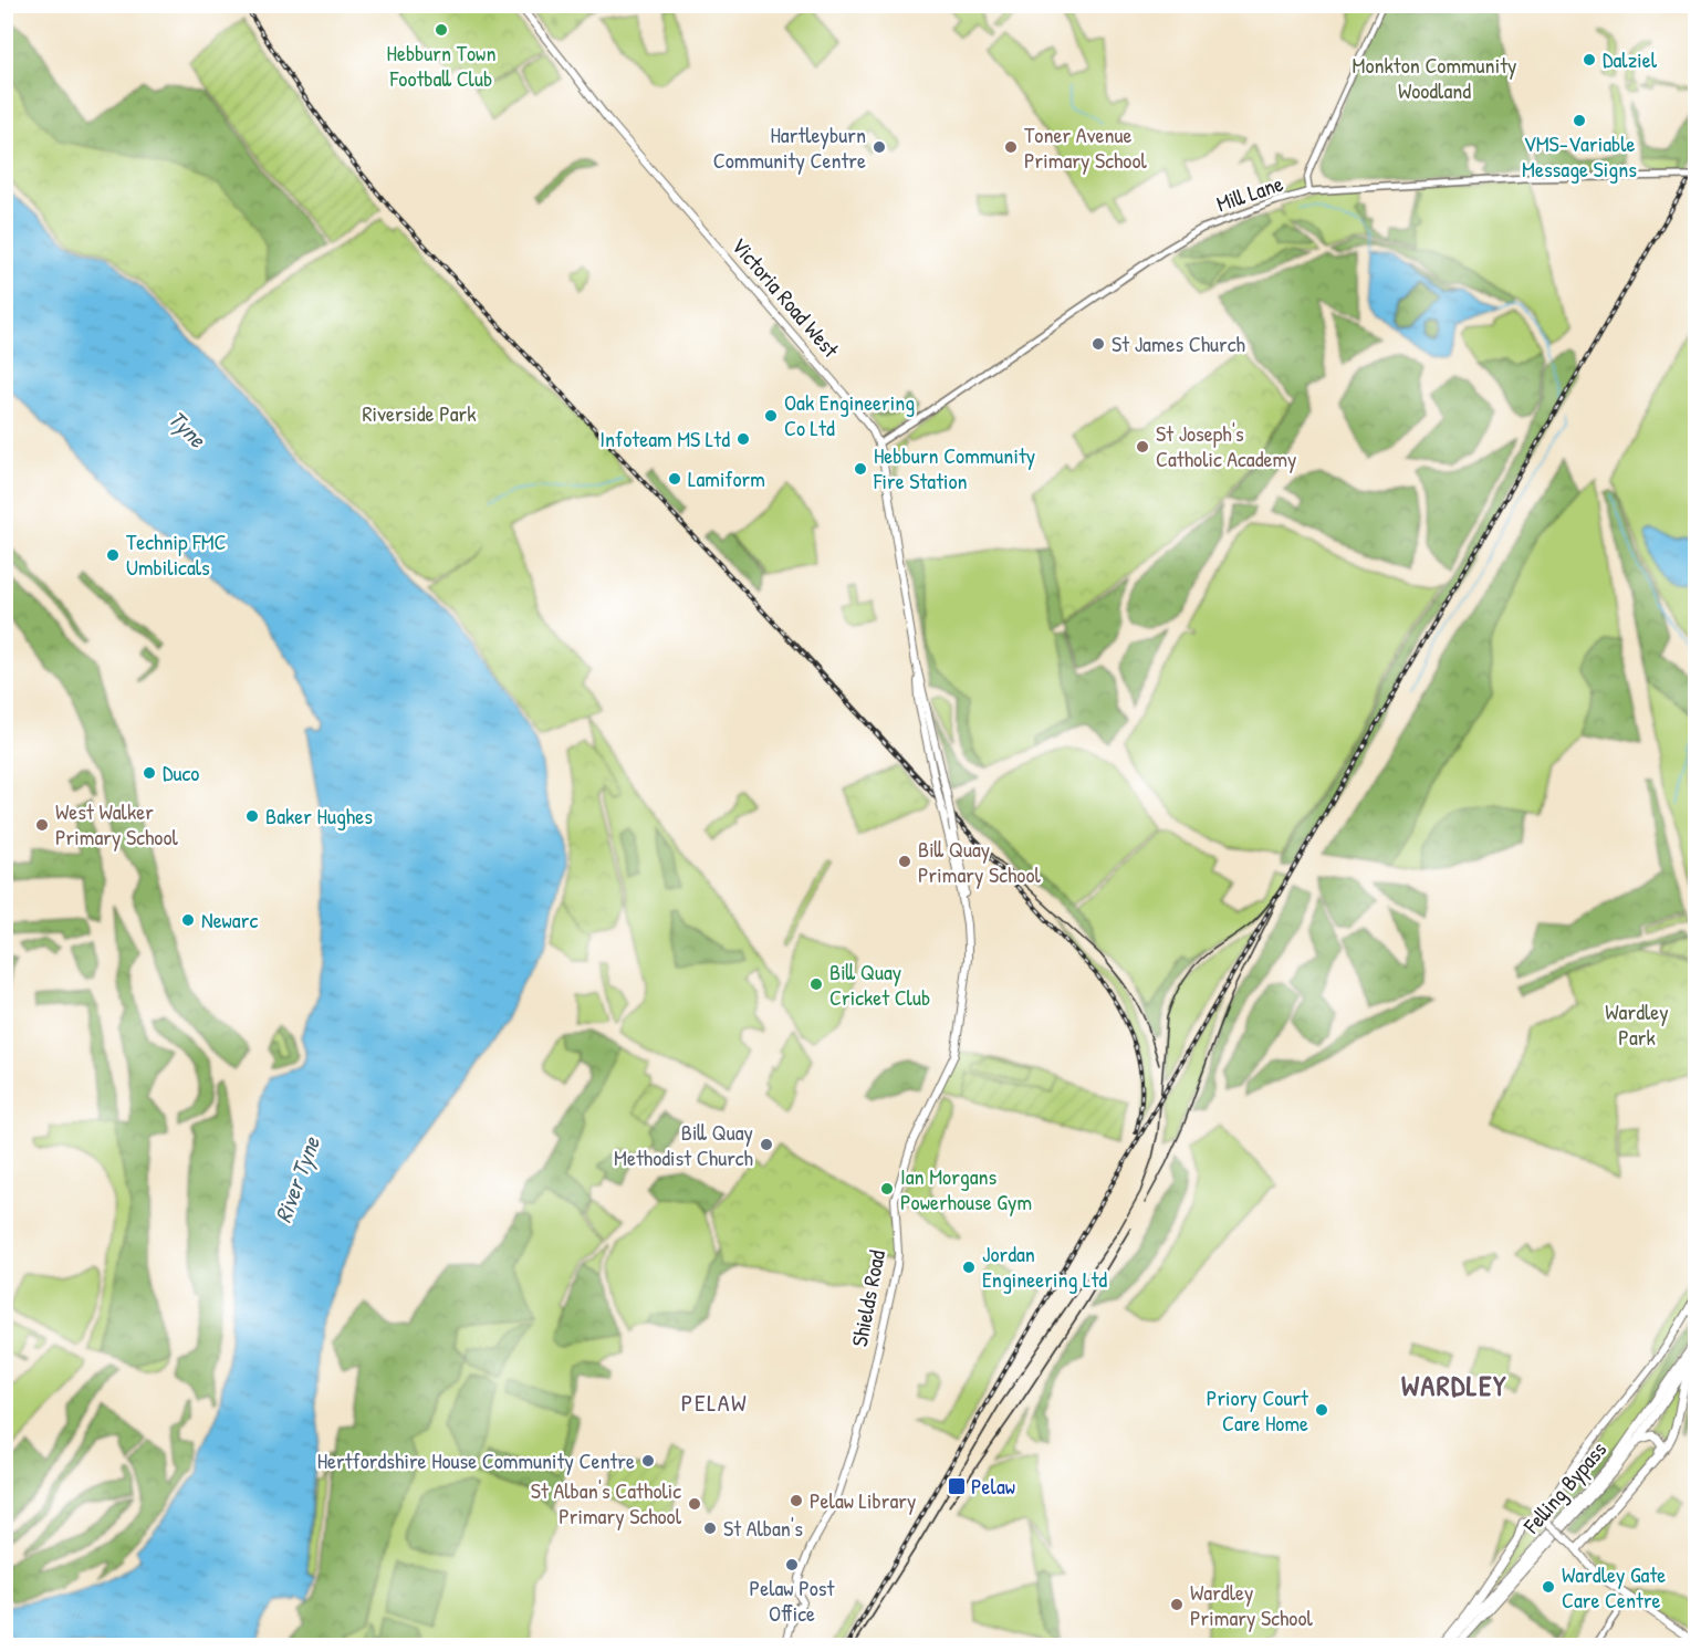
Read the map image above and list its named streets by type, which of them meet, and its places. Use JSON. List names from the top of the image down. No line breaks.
{"streets":{"highway":["Felling Bypass"],"main road":["Mill Lane","Victoria Road West","Shields Road"]},"crossings":[["Mill Lane","Victoria Road West"]],"districts":["WARDLEY","PELAW"],"water":["Tyne","River Tyne"],"parks":["Monkton Community Woodland","Riverside Park","Wardley Park"],"places":{"other":["Hebburn Town Football Club","Dalziel","VMS-Variable Message Signs","Hartleyburn Community Centre","Toner Avenue Primary School","St James Church","Oak Engineering Co Ltd","Infoteam MS Ltd","St Joseph's Catholic Academy","Hebburn Community Fire Station","Lamiform","Technip FMC Umbilicals","Duco","Baker Hughes","West Walker Primary School","Bill Quay Primary School","Newarc","Bill Quay Cricket Club","Bill Quay Methodist Church","Ian Morgans Powerhouse Gym","Jordan Engineering Ltd","Priory Court Care Home","Hertfordshire House Community Centre","Pelaw Library","St Alban's Catholic Primary School","St Alban's","Pelaw Post Office","Wardley Gate Care Centre","Wardley Primary School"],"transit":["Pelaw"]}}
